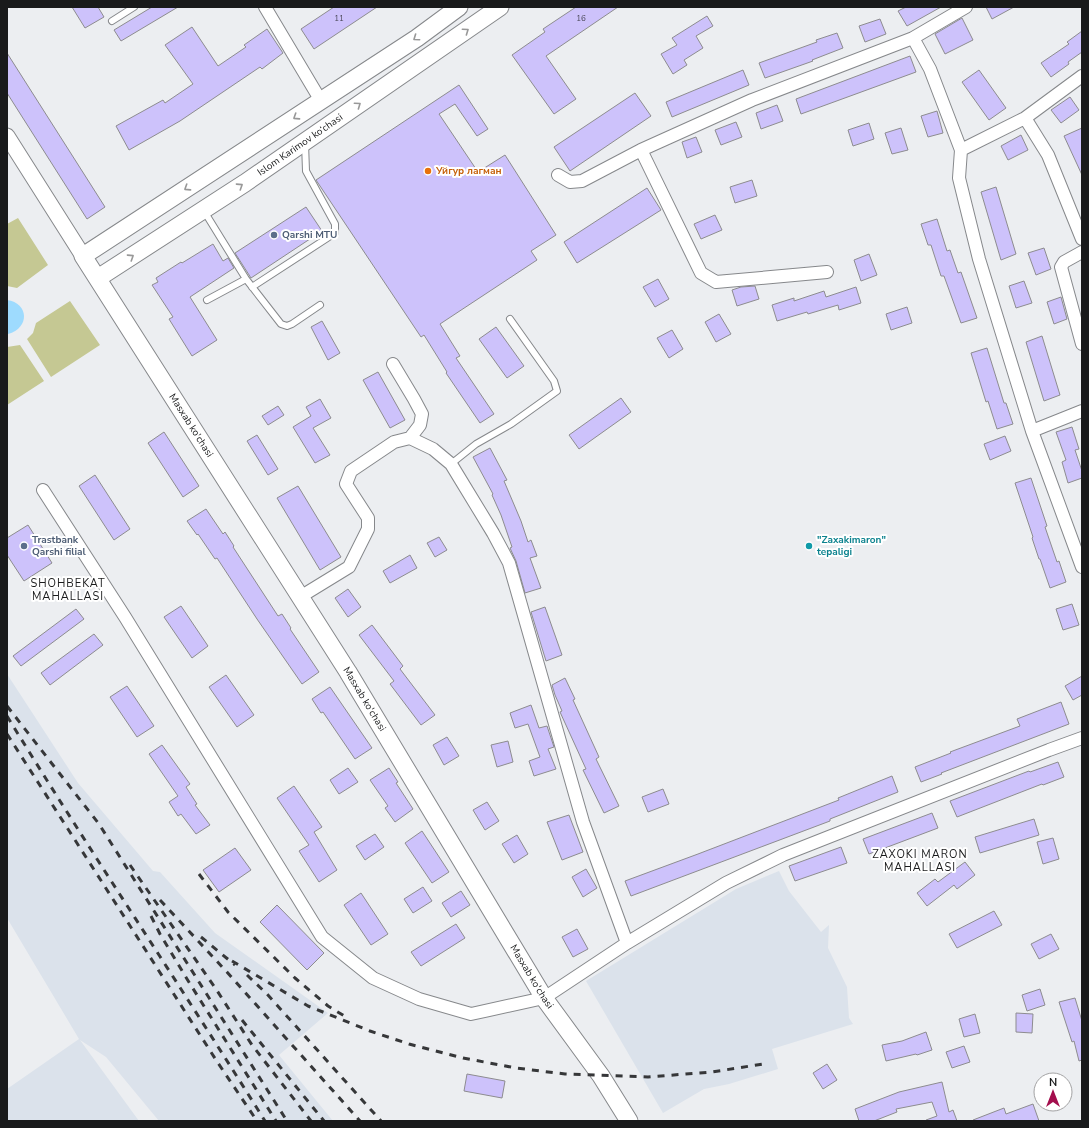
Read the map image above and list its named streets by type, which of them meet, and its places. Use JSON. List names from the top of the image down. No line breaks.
{"streets":{"main road":["Islom Karimov ko‘chasi","Masxab ko'chasi"]},"crossings":[["Islom Karimov ko‘chasi","Masxab ko'chasi"]],"districts":["SHOHBEKAT MAHALLASI","ZAXOKI MARON MAHALLASI"],"places":["Уйгур лагман","Qarshi MTU","Trastbank Qarshi filial","\"Zaxakimaron\" tepaligi"],"house_numbers":["11","16"],"north":"top"}
